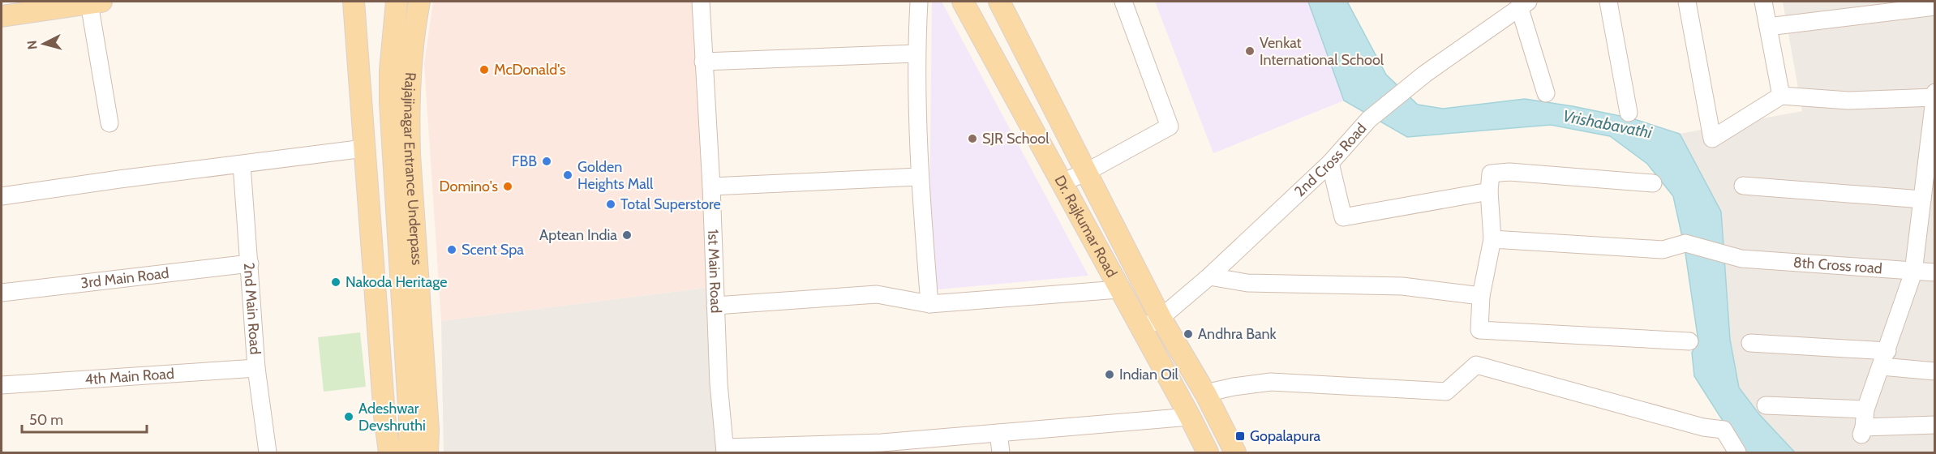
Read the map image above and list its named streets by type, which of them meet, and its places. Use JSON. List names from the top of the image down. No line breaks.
{"streets":{"main road":["Rajajinagar Entrance Underpass","Dr. Rajkumar Road"],"street":["2nd Cross Road","8th Cross road","1st Main Road","3rd Main Road","2nd Main Road","4th Main Road"]},"crossings":[["2nd Cross Road","Dr. Rajkumar Road"],["3rd Main Road","2nd Main Road"],["2nd Main Road","4th Main Road"]],"water":["Vrishabavathi"],"places":{"other":["Venkat International School","McDonald's","SJR School","FBB","Golden Heights Mall","Domino's","Total Superstore","Aptean India","Scent Spa","Nakoda Heritage","Andhra Bank","Indian Oil","Adeshwar Devshruthi"],"transit":["Gopalapura"]},"scale_bar":"50 m","north":"left"}
